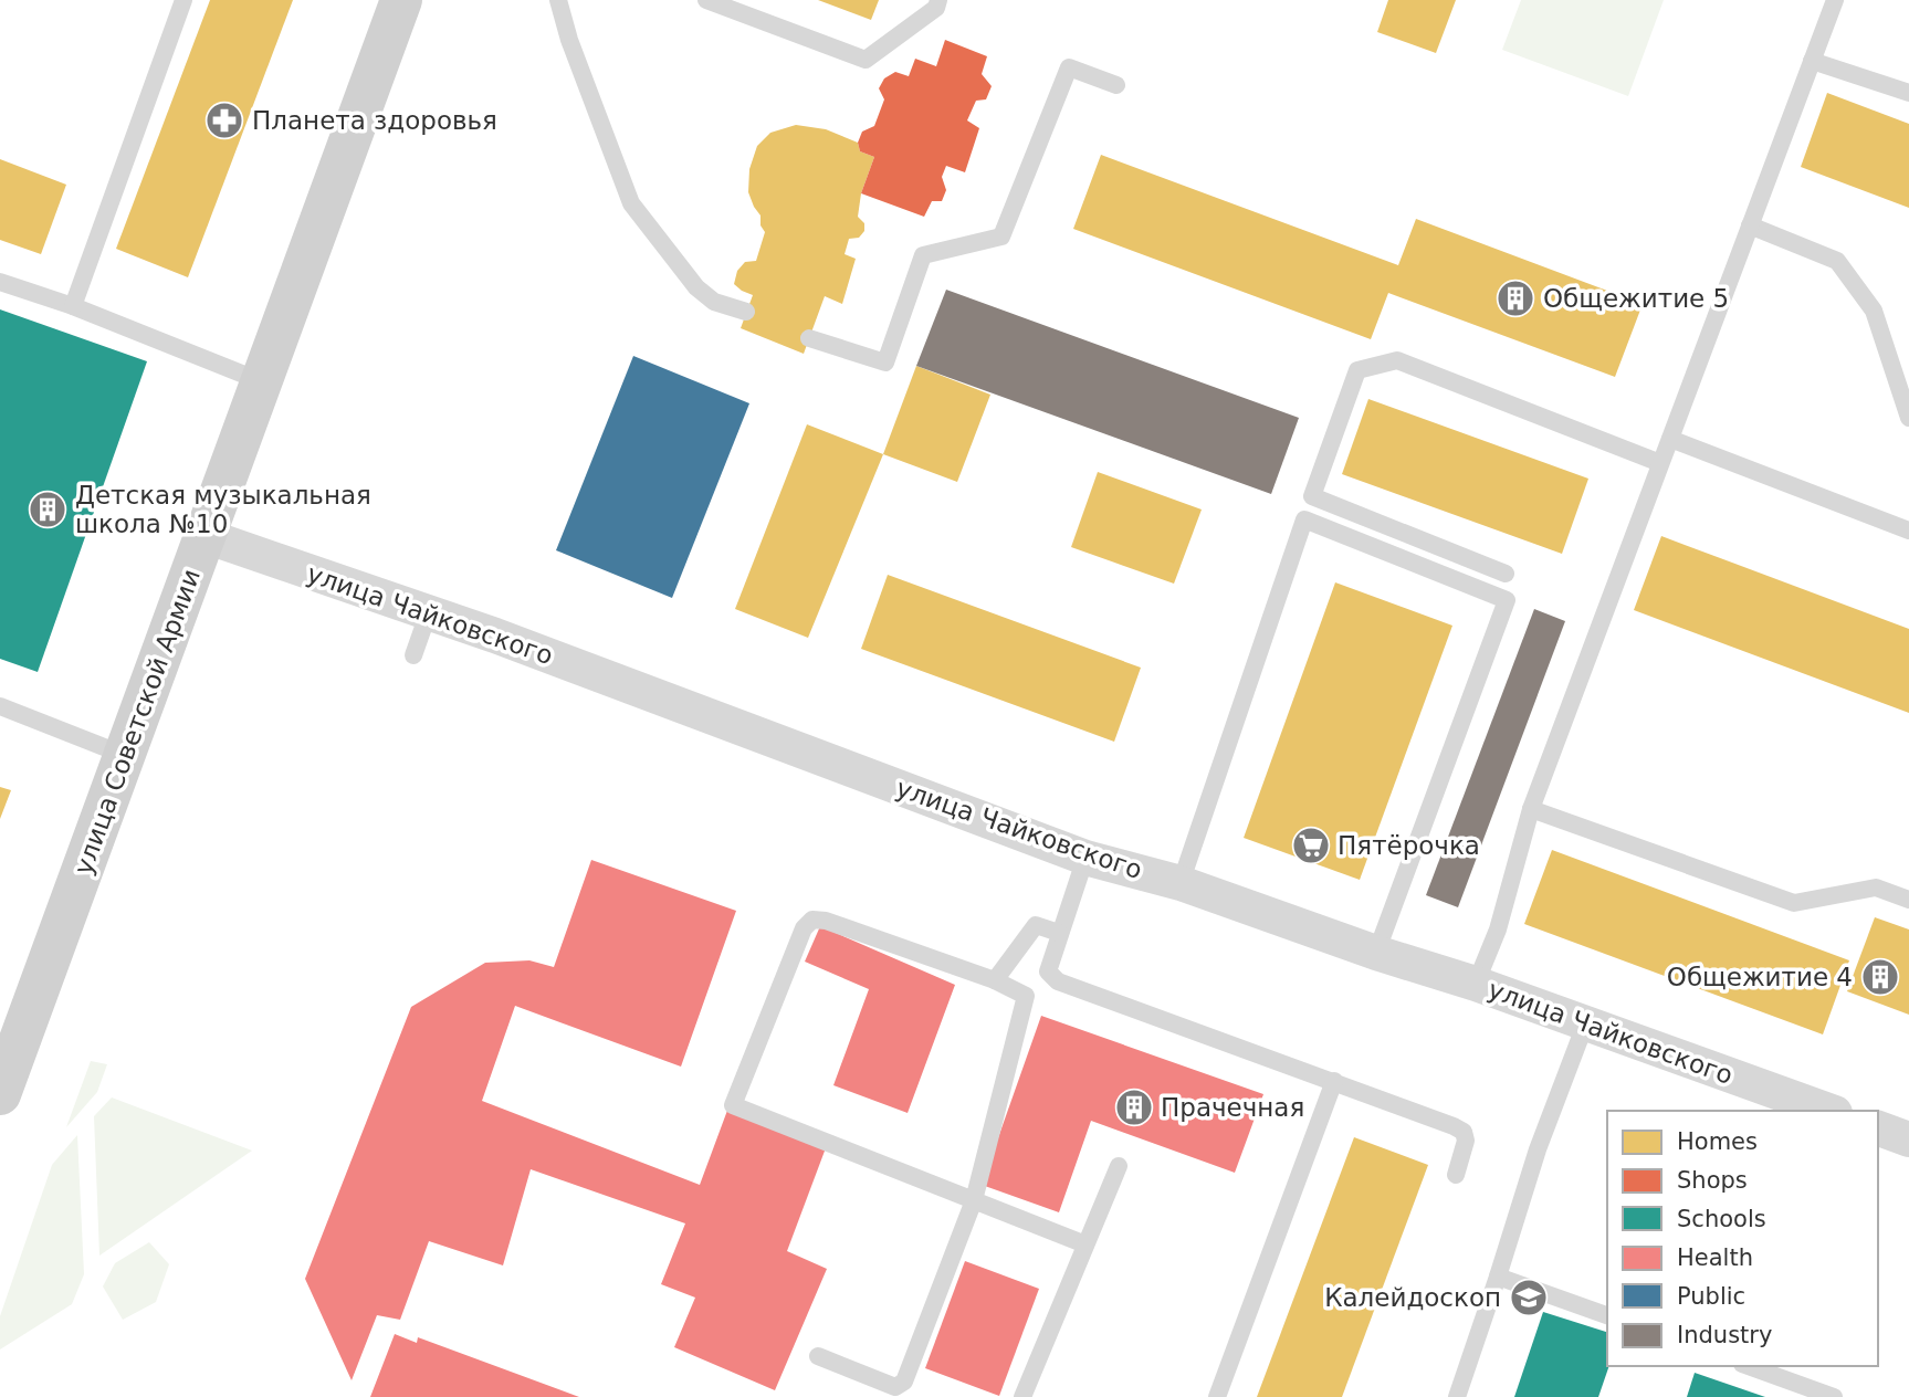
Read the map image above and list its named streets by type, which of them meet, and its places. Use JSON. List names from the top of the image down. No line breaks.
{"streets":{"street":["улица Чайковского","улица Советской Армии"]},"crossings":[["улица Чайковского","улица Советской Армии"]],"places":{"pharmacy":["Планета здоровья"],"building":["Общежитие 5","Детская музыкальная школа №10","Общежитие 4","Прачечная"],"supermarket":["Пятёрочка"],"school or university":["Калейдоскоп"]},"legend":["Homes","Shops","Schools","Health","Public","Industry"]}
